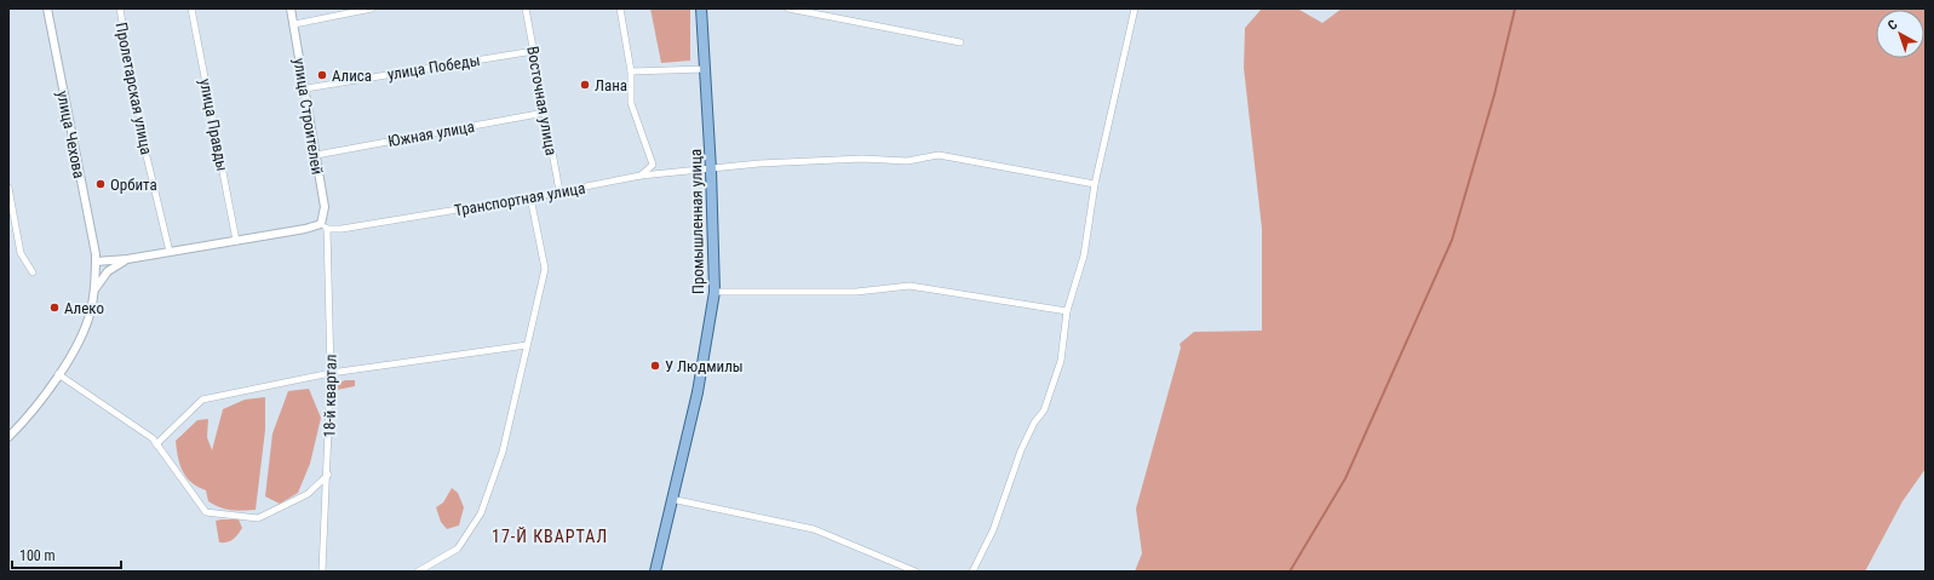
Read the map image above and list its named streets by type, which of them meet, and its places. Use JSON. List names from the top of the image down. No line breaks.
{"streets":{"main road":["Промышленная улица"],"street":["улица Победы","Пролетарская улица","Восточная улица","улица Строителей","улица Правды","Южная улица","улица Чехова","Транспортная улица","18-й квартал"]},"crossings":[["улица Победы","Восточная улица"],["улица Победы","улица Строителей"],["Восточная улица","Южная улица"],["Восточная улица","Транспортная улица"],["улица Строителей","Южная улица"],["Транспортная улица","Промышленная улица"],["Транспортная улица","18-й квартал"]],"districts":["17-Й КВАРТАЛ"],"places":["Алиса","Лана","Орбита","Алеко","У Людмилы"],"scale_bar":"100 m","north":"top left"}
